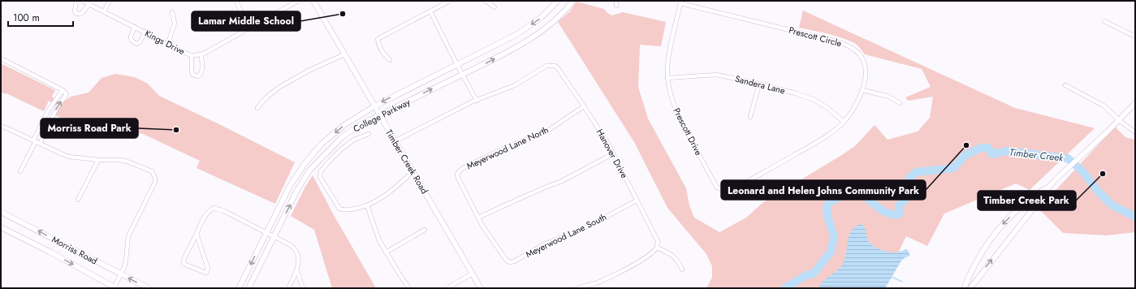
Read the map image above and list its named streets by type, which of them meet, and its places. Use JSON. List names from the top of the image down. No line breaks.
{"streets":{"main road":["College Parkway","Timber Creek Road","Morriss Road"],"street":["Prescott Circle","Kings Drive","Sandera Lane","Prescott Drive","Meyerwood Lane North","Hanover Drive","Meyerwood Lane South"]},"crossings":[["Prescott Circle","Sandera Lane"],["Prescott Circle","Prescott Drive"],["Sandera Lane","Prescott Drive"],["College Parkway","Timber Creek Road"],["Meyerwood Lane North","Hanover Drive"],["Meyerwood Lane North","Meyerwood Lane South"],["Hanover Drive","Meyerwood Lane South"]],"water":["Timber Creek"],"places":["Lamar Middle School","Morriss Road Park","Leonard and Helen Johns Community Park","Timber Creek Park"],"scale_bar":"100 m"}
